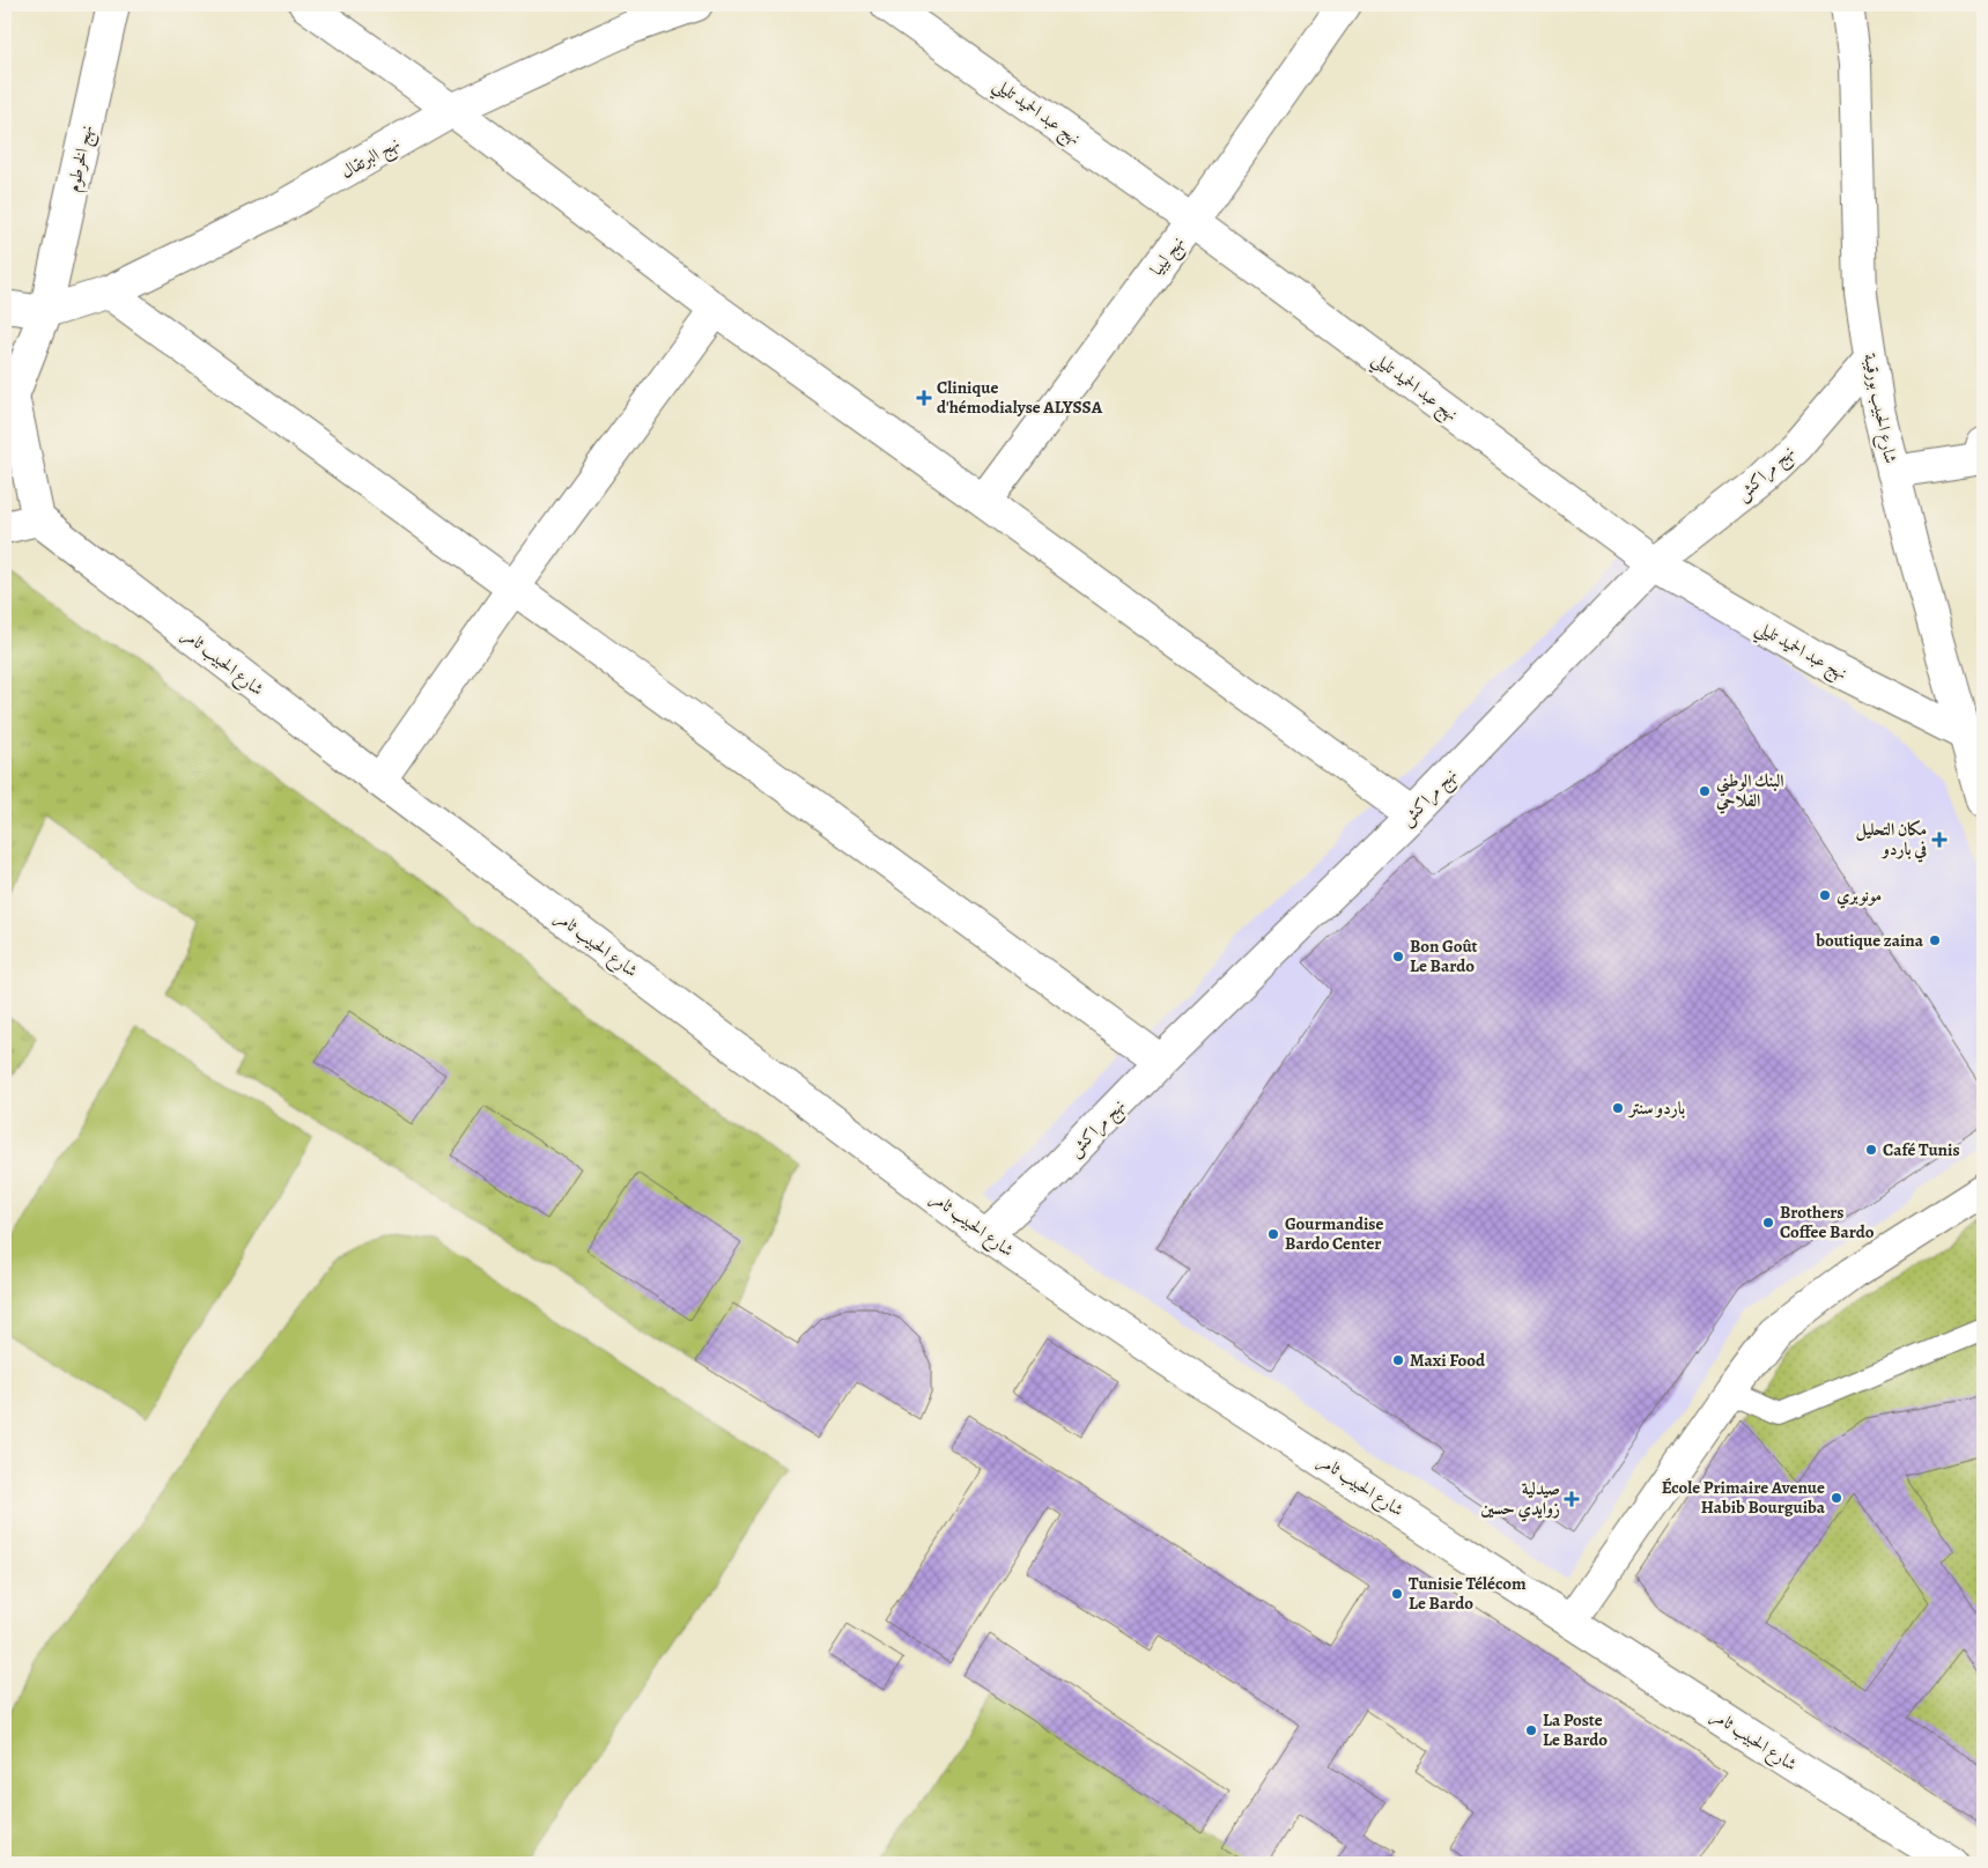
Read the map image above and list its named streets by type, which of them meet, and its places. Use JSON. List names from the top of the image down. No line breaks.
{"streets":{"street":["نهج عبد الحميد تليلي","نهج البرتقال","نهج الخرطوم","نهج ليبيا","شارع الحبيب بورقيبة","نهج مراكش","شارع الحبيب ثامر"]},"crossings":[["نهج عبد الحميد تليلي","نهج ليبيا"],["نهج عبد الحميد تليلي","شارع الحبيب بورقيبة"],["نهج عبد الحميد تليلي","نهج مراكش"],["نهج البرتقال","نهج الخرطوم"],["شارع الحبيب بورقيبة","نهج مراكش"],["نهج مراكش","شارع الحبيب ثامر"]],"places":{"health":["Clinique d'hémodialyse ALYSSA","مكان التحليل في باردو","صيدلية زوايدي حسين"],"other":["البنك الوطني الفلاحي","مونوبري","boutique zaina","Bon Goût Le Bardo","باردو سنتر","Café Tunis","Brothers Coffee Bardo","Gourmandise Bardo Center","Maxi Food","École Primaire Avenue Habib Bourguiba","Tunisie Télécom Le Bardo","La Poste Le Bardo"]}}
